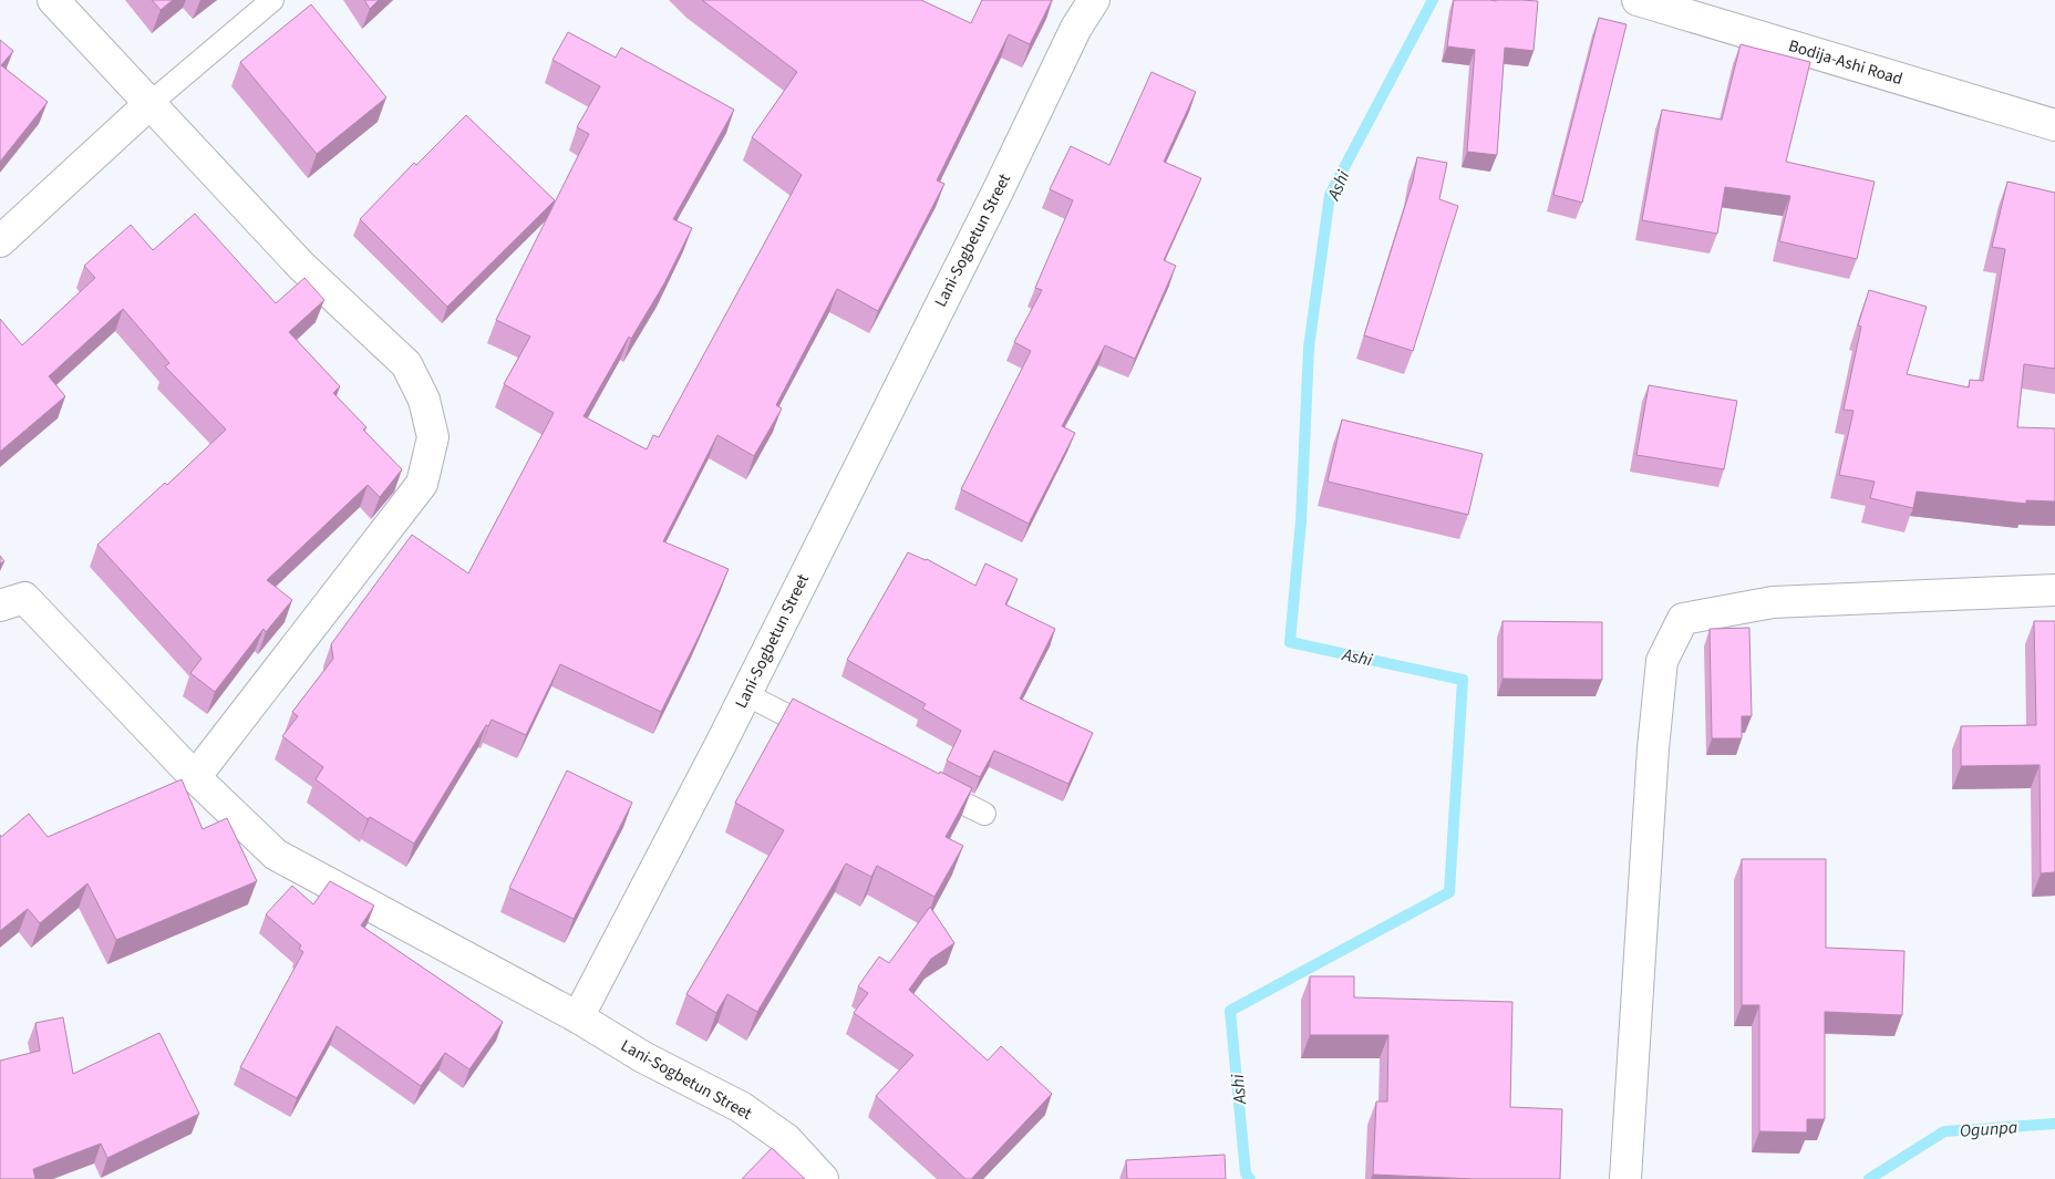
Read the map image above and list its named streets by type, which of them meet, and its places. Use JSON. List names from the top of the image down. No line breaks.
{"streets":{"street":["Bodija-Ashi Road","Lani-Sogbetun Street"]},"water":["Ashi","Ogunpa"]}
